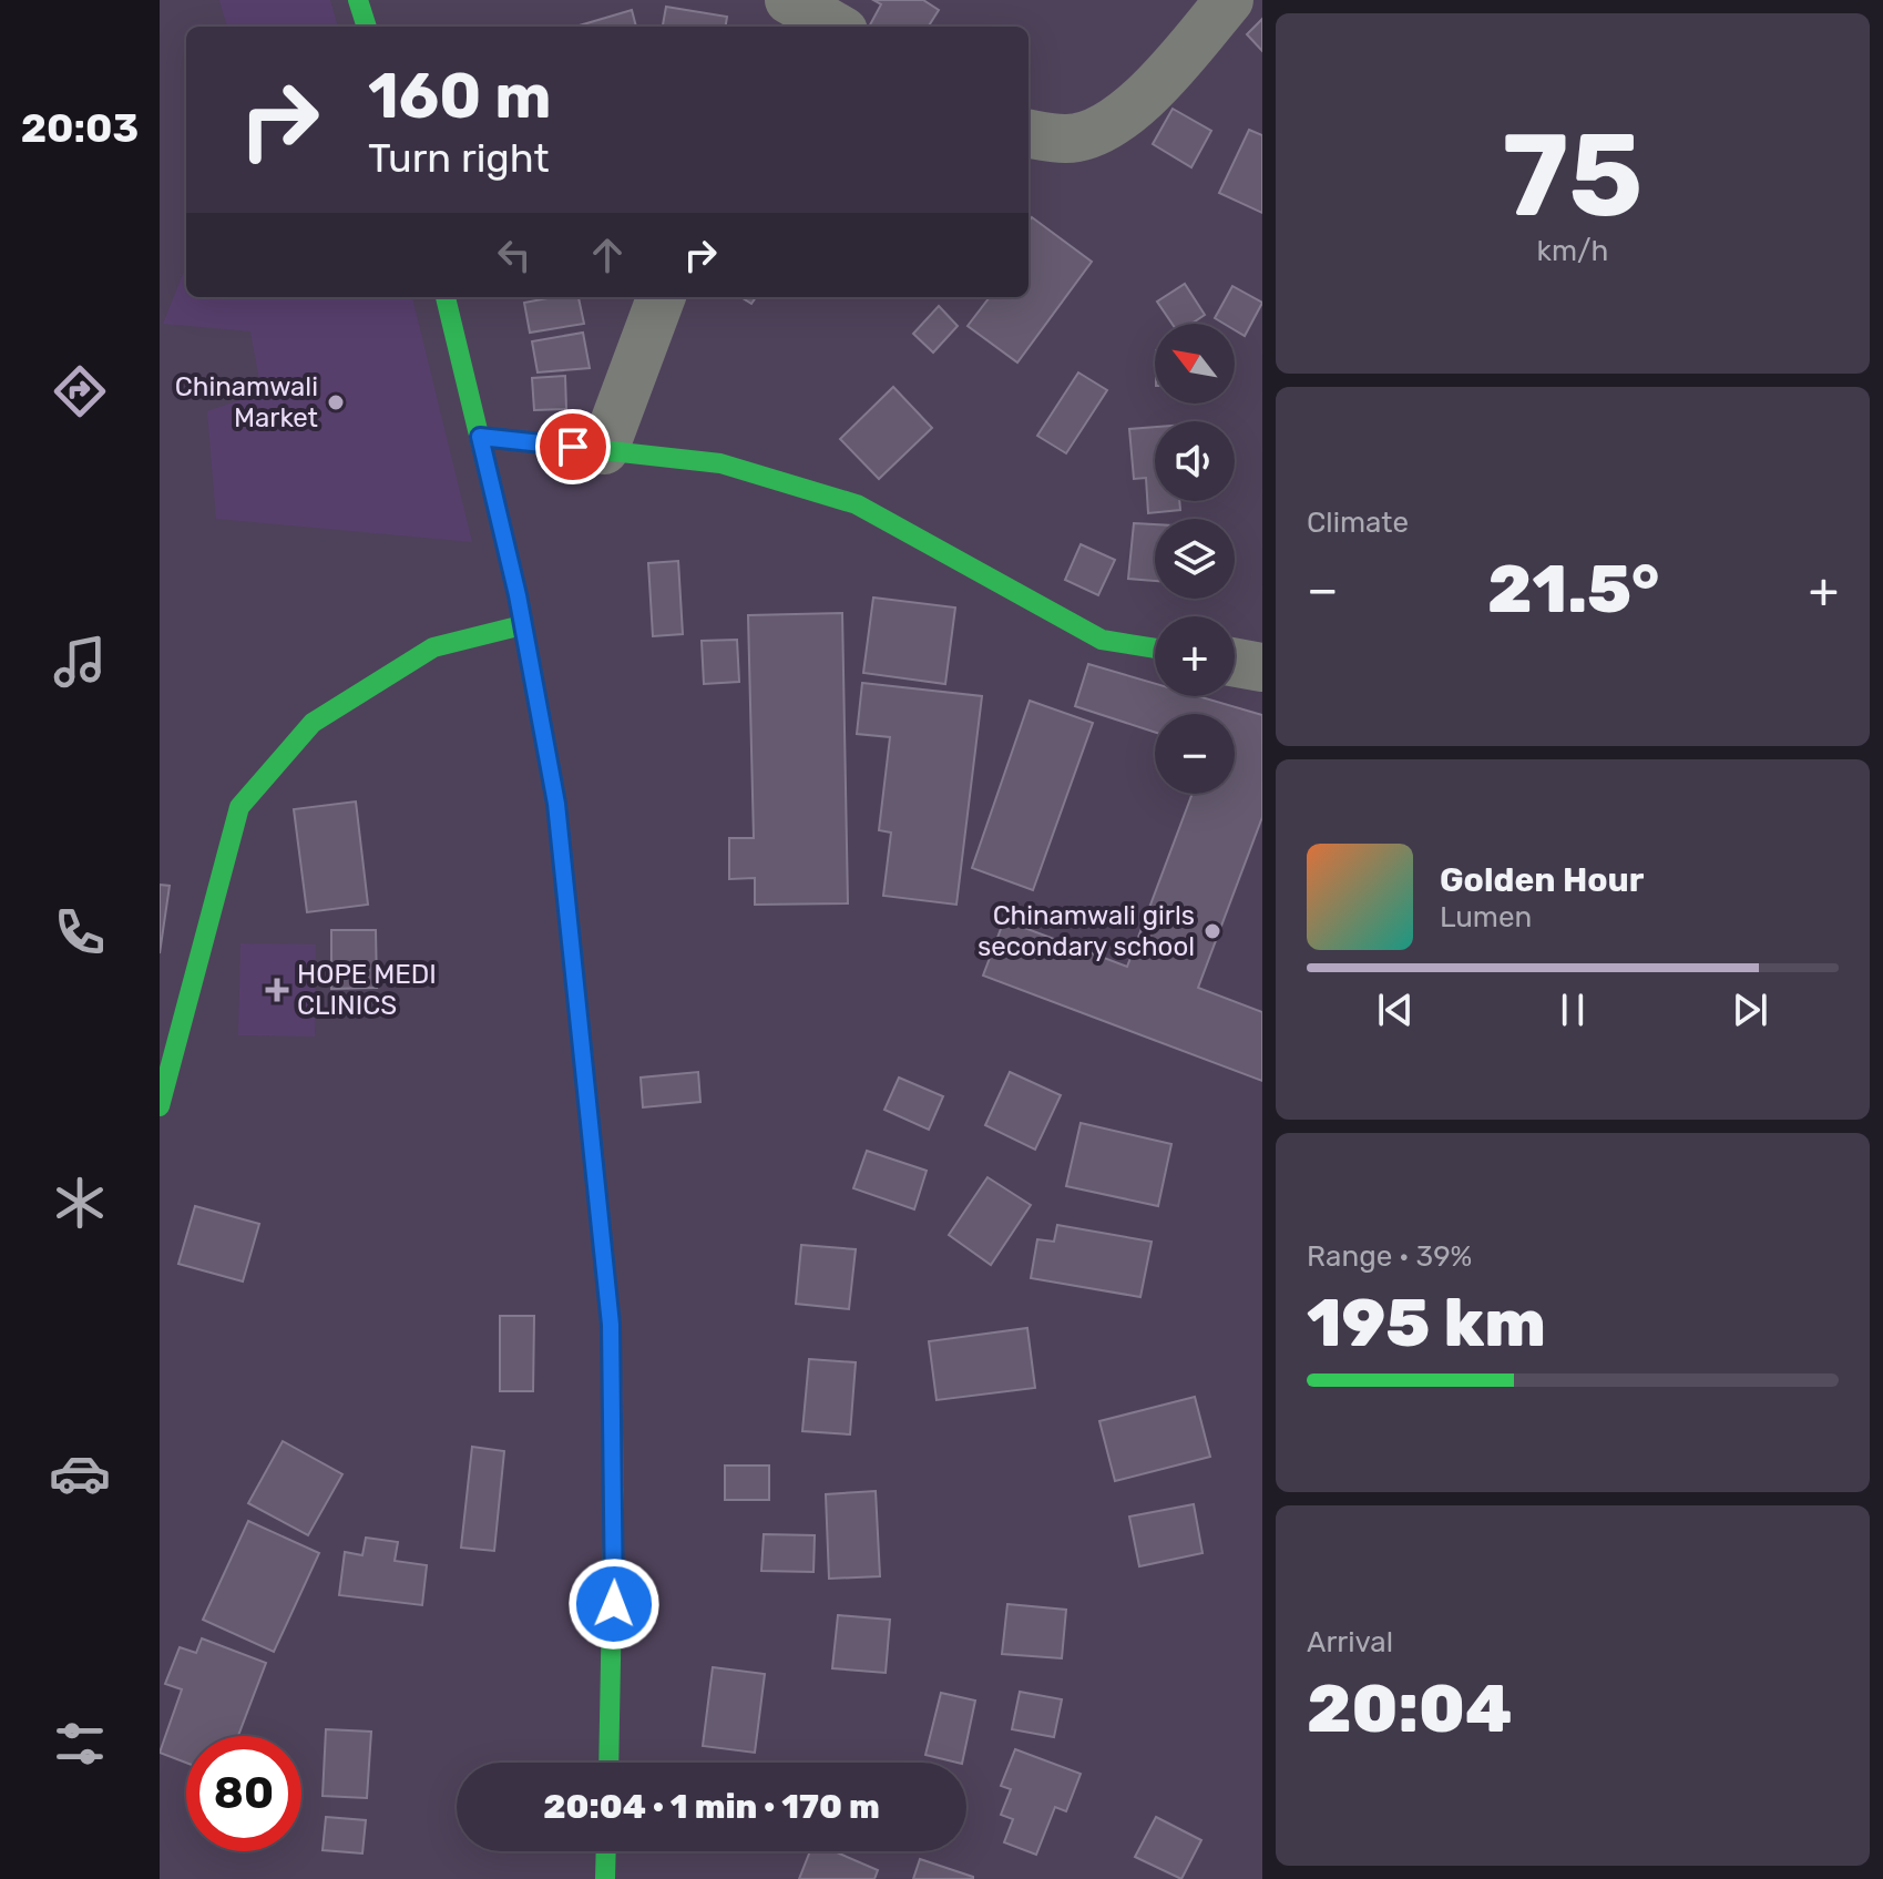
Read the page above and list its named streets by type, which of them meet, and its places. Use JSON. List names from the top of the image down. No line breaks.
{"places":{"other":["Chinamwali Market","Chinamwali girls secondary school"],"health":["HOPE MEDI CLINICS"]},"north":"top left","page":{"tabs":"20:03","tile":[["75","km/h"],"Climate",["Range · 39%","195 km"],["Arrival","20:04"]],"turn":["160 m","Turn right"],"map_buttons":["+","−"],"heat":["−","21.5°","+"],"song":["Golden Hour","Lumen"],"limit":"80","trip":"20:04 · 1 min · 170 m"}}
